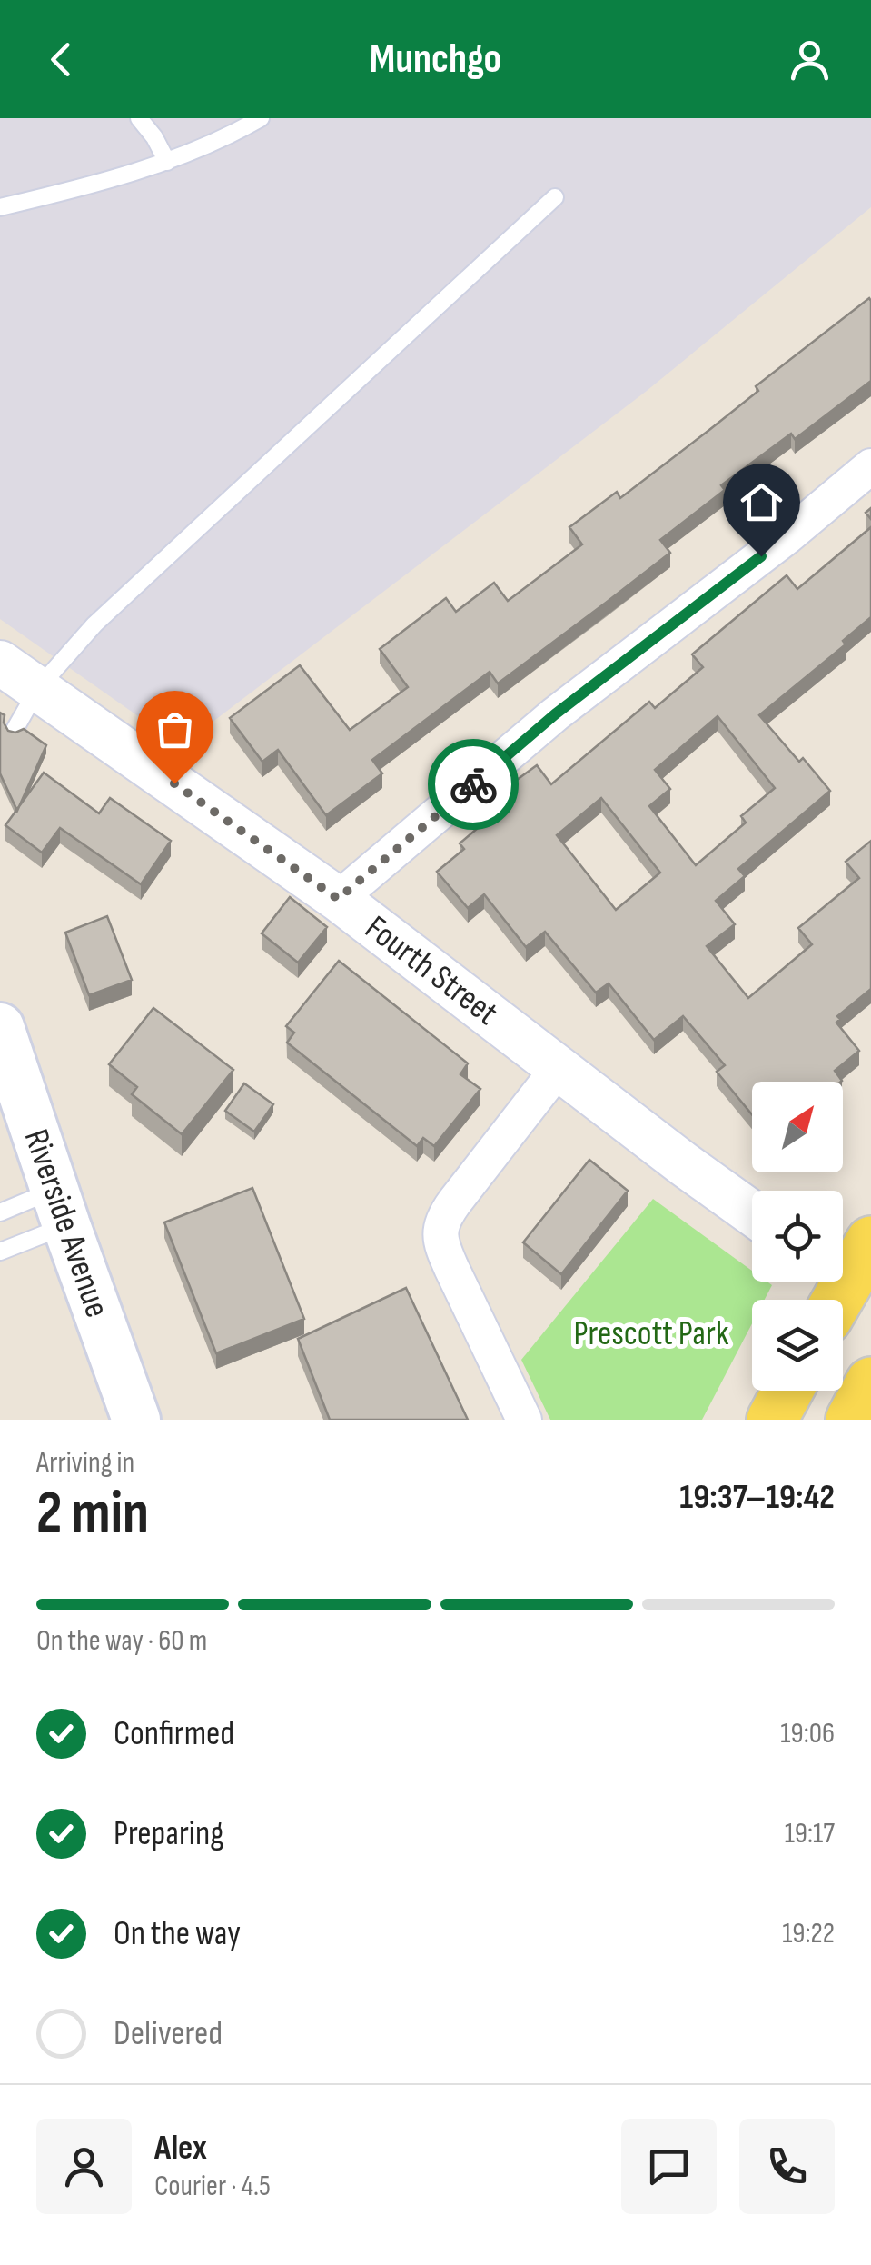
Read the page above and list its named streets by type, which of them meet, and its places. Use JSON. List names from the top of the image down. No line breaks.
{"streets":{"main road":["Riverside Avenue"],"street":["Fourth Street"]},"parks":["Prescott Park"],"north":"top right","page":{"header":"Munchgo","heading":["2 min","Arriving in","19:37–19:42"],"panel":["Alex","Courier · 4.5"],"bar":"On the way · 60 m","list":[["Confirmed","19:06"],["Preparing","19:17"],["On the way","19:22"],"Delivered"]}}
